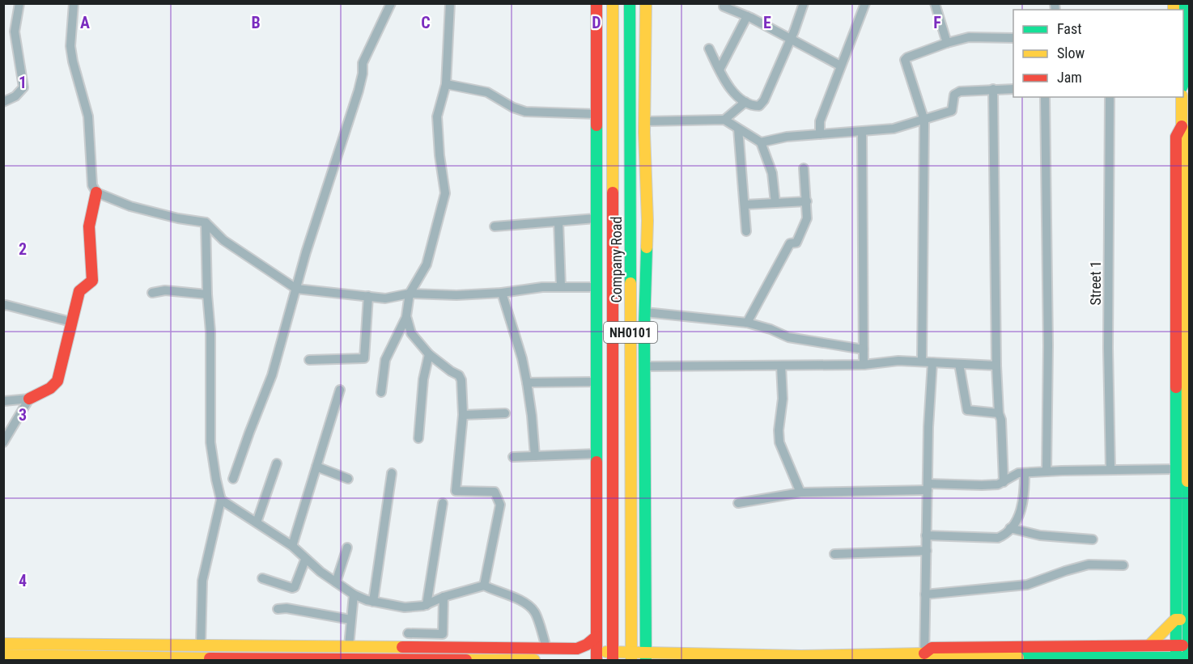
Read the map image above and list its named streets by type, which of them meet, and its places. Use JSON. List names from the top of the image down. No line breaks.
{"streets":{"main road":["Company Road","NH0101"],"street":["Street 1"]},"legend":["Fast","Slow","Jam"],"grid":{"columns":["A","B","C","D","E","F"],"rows":["1","2","3","4"]}}
